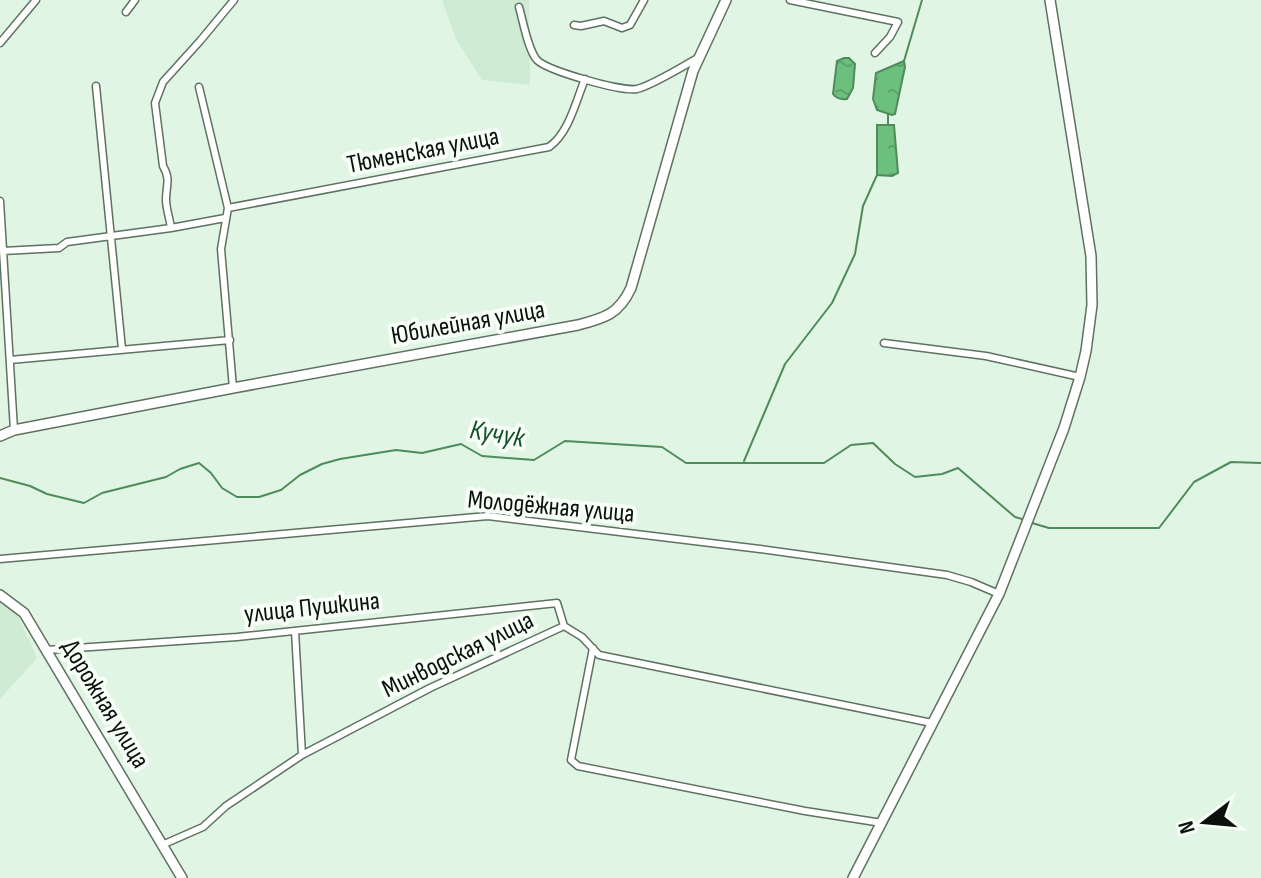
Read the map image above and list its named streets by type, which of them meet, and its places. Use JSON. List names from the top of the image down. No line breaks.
{"streets":{"street":["Тюменская улица","Юбилейная улица","Молодёжная улица","улица Пушкина","Минводская улица","Дорожная улица"]},"crossings":[["улица Пушкина","Минводская улица"],["улица Пушкина","Дорожная улица"],["Минводская улица","Дорожная улица"]],"water":["Кучук"],"north":"left"}
